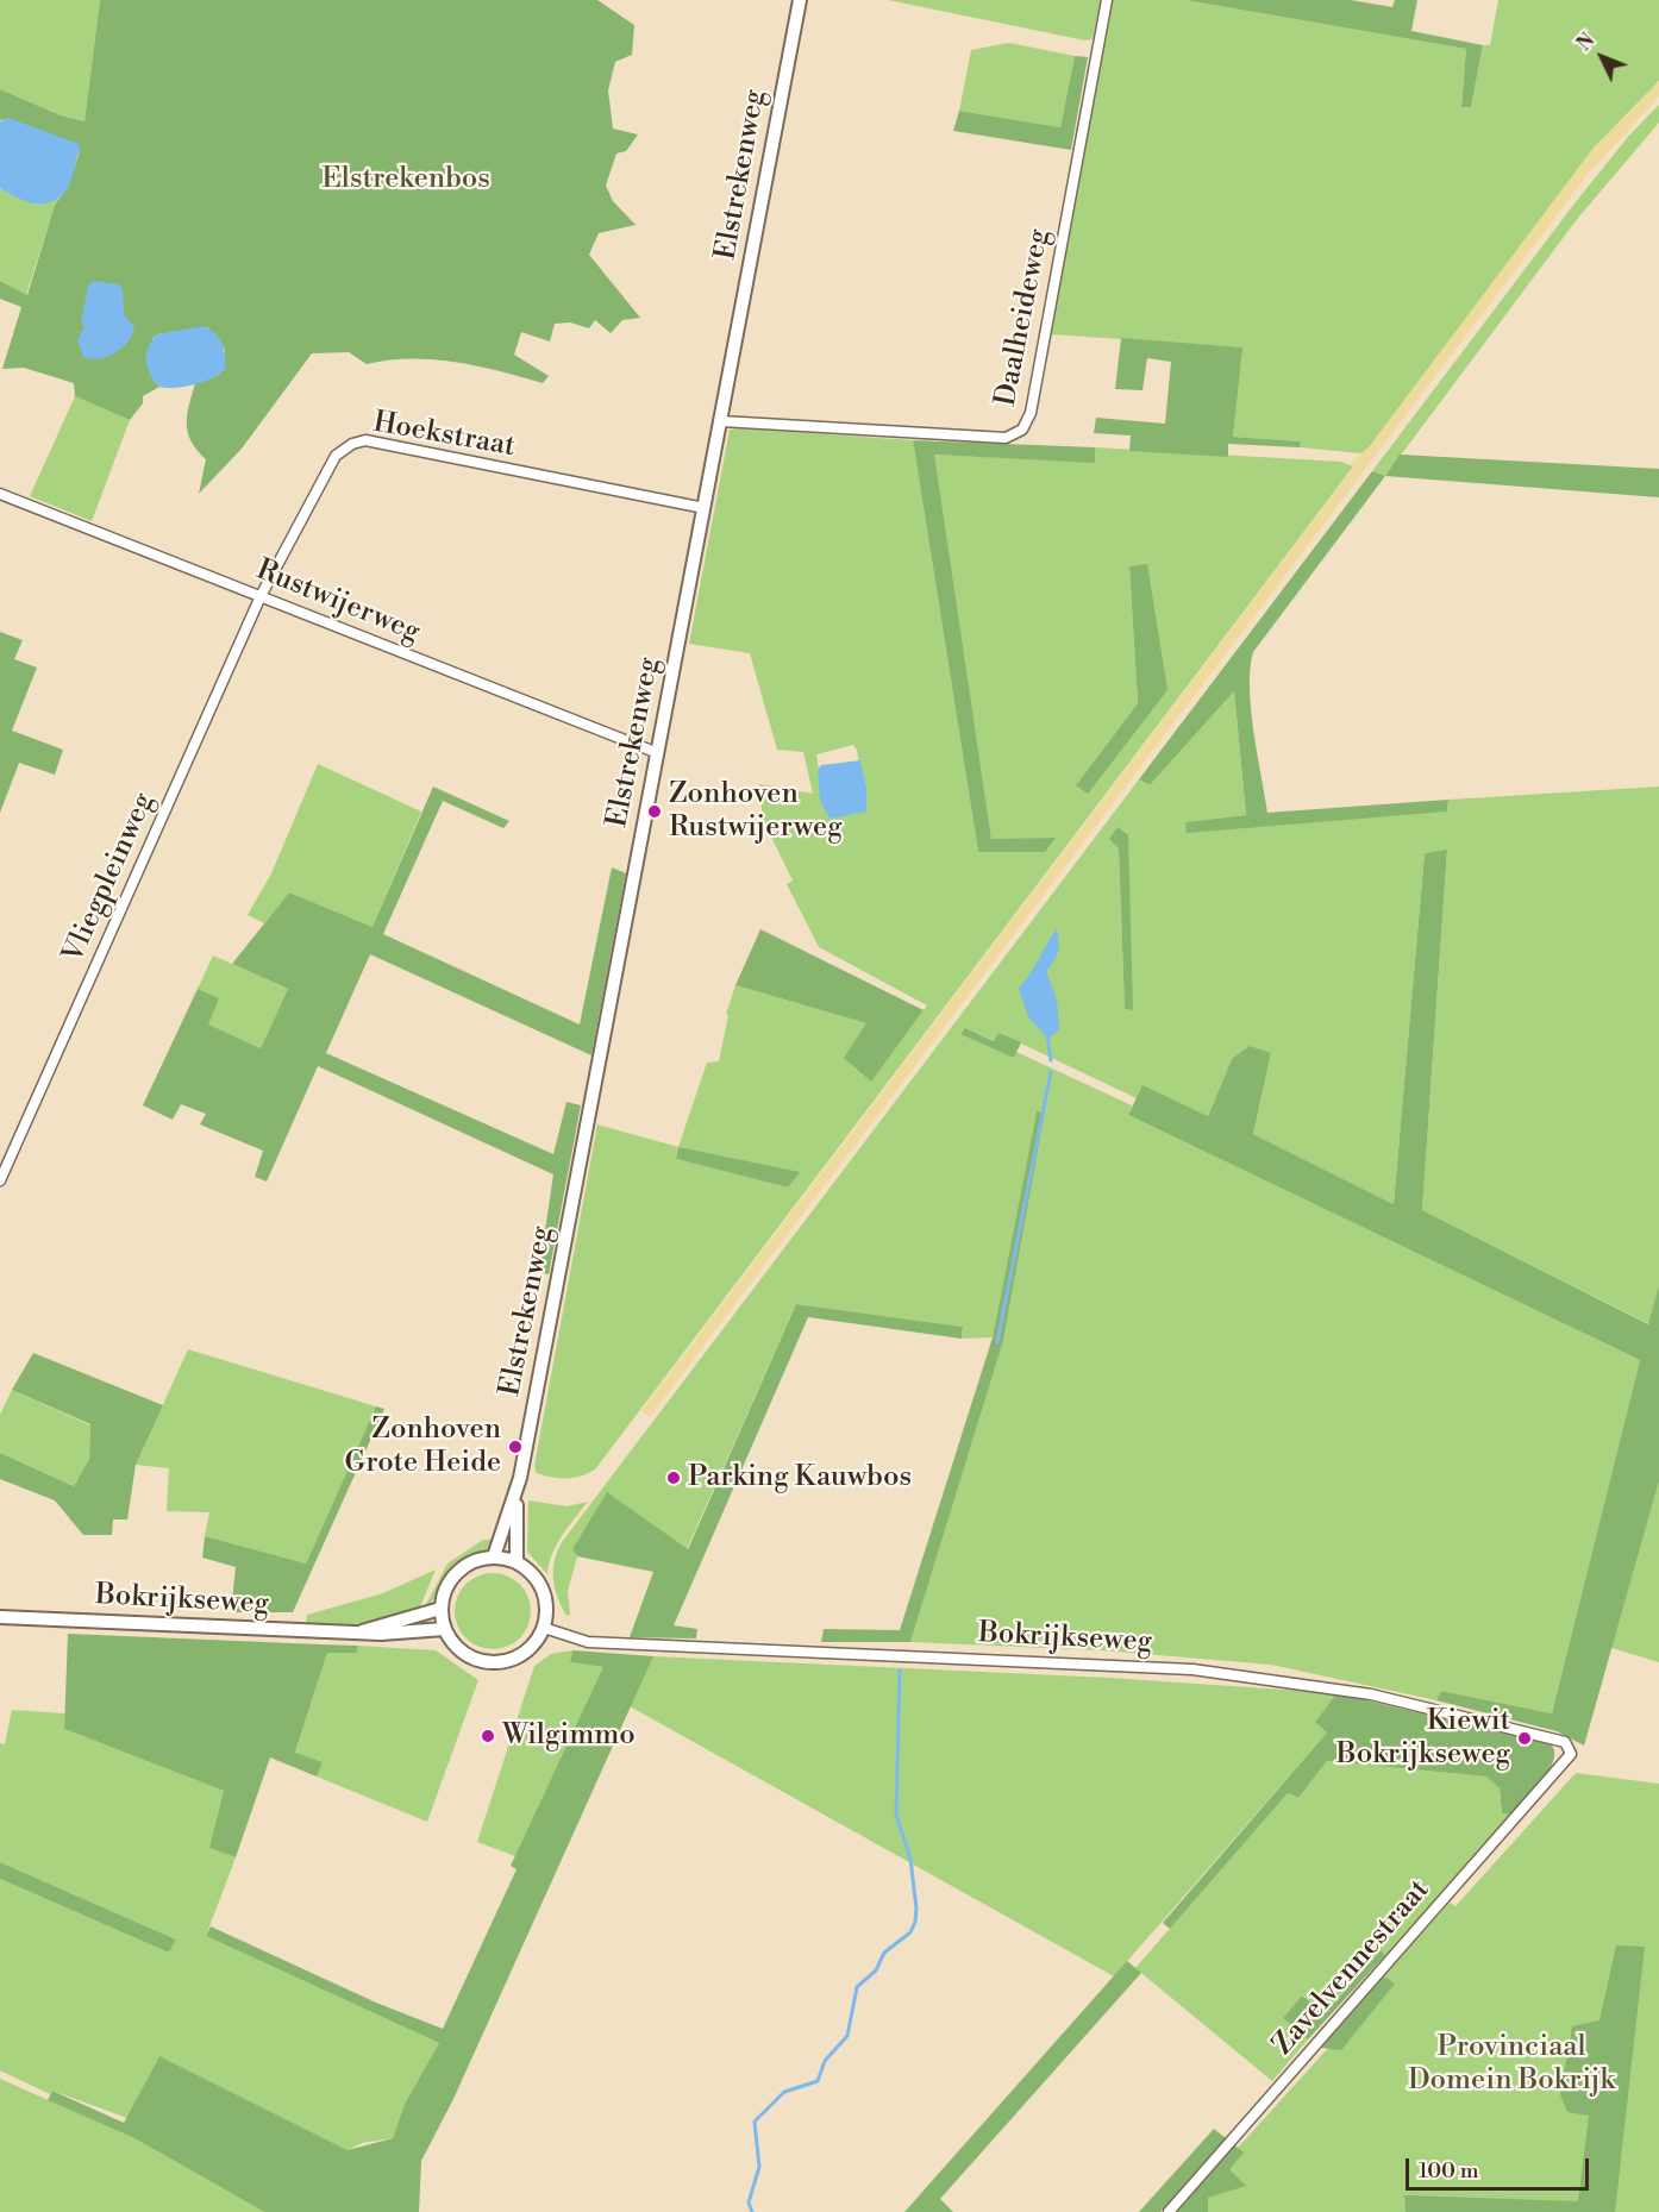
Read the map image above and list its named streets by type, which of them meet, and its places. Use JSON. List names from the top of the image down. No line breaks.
{"streets":{"street":["Elstrekenweg","Daalheideweg","Hoekstraat","Rustwijerweg","Vliegpleinweg","Bokrijkseweg","Zavelvennestraat"]},"crossings":[["Elstrekenweg","Daalheideweg"],["Elstrekenweg","Hoekstraat"],["Elstrekenweg","Rustwijerweg"],["Elstrekenweg","Bokrijkseweg"],["Hoekstraat","Rustwijerweg"],["Hoekstraat","Vliegpleinweg"],["Rustwijerweg","Vliegpleinweg"],["Bokrijkseweg","Zavelvennestraat"]],"parks":["Elstrekenbos","Provinciaal Domein Bokrijk"],"places":["Zonhoven Rustwijerweg","Zonhoven Grote Heide","Parking Kauwbos","Wilgimmo","Kiewit Bokrijkseweg"],"scale_bar":"100 m","north":"top left"}
